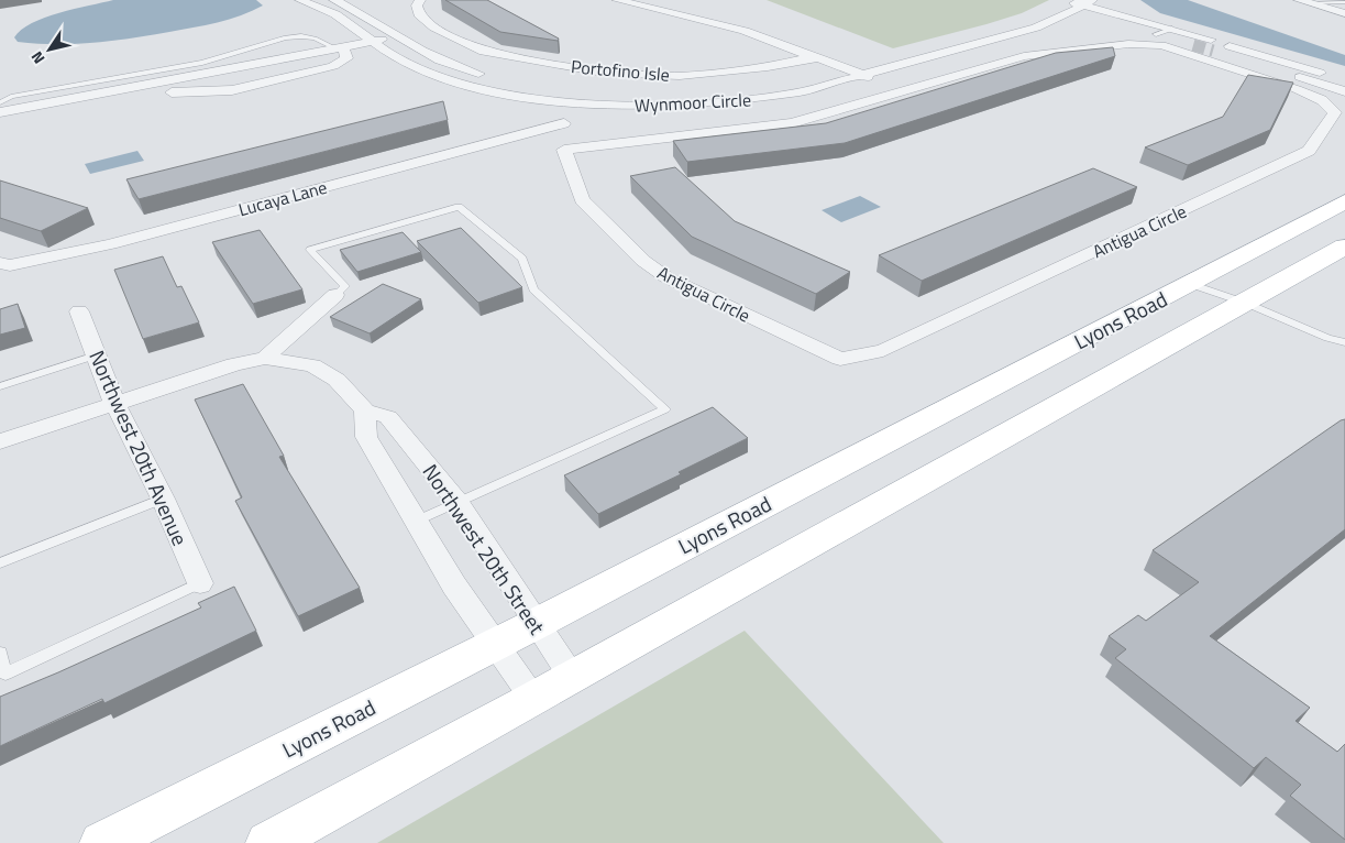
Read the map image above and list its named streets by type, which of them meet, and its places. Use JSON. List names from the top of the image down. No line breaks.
{"streets":{"main road":["Lyons Road"],"street":["Portofino Isle","Wynmoor Circle","Lucaya Lane","Antigua Circle","Northwest 20th Avenue","Northwest 20th Street"]},"crossings":[["Portofino Isle","Wynmoor Circle"],["Lucaya Lane","Antigua Circle"],["Lyons Road","Northwest 20th Street"]],"north":"bottom left"}
